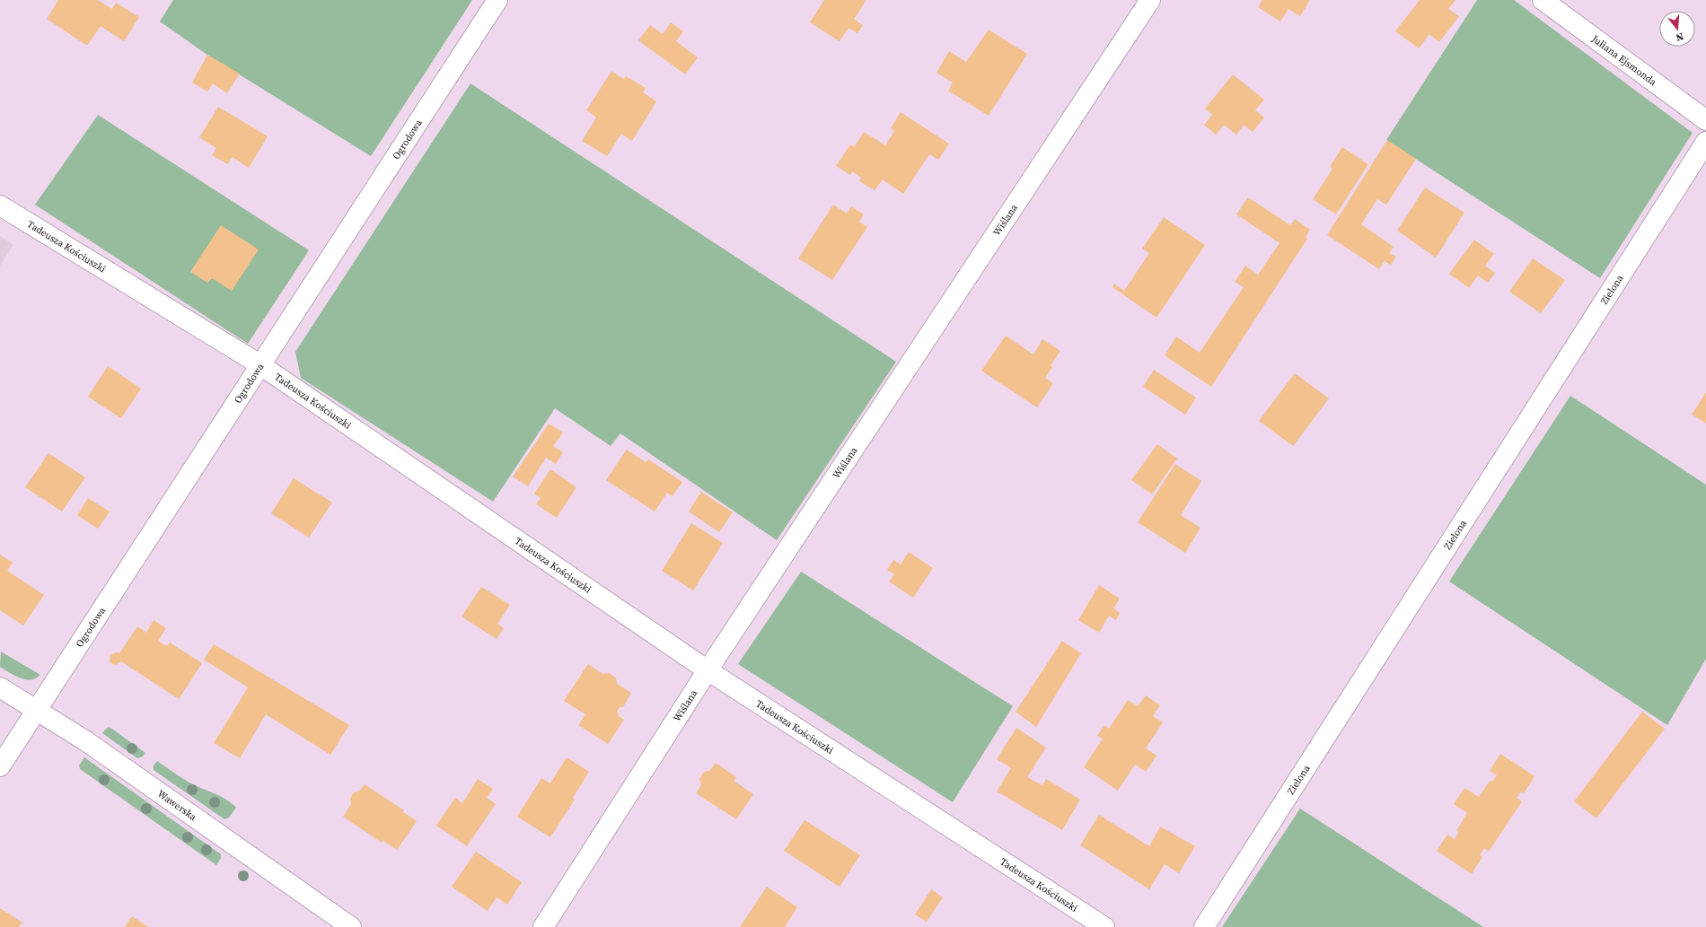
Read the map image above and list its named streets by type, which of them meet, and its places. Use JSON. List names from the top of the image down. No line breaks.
{"streets":{"street":["Juliana Ejsmonda","Ogrodowa","Wiślana","Tadeusza Kościuszki","Zielona","Wawerska"]},"crossings":[["Ogrodowa","Tadeusza Kościuszki"],["Ogrodowa","Wawerska"],["Wiślana","Tadeusza Kościuszki"]],"north":"bottom"}
